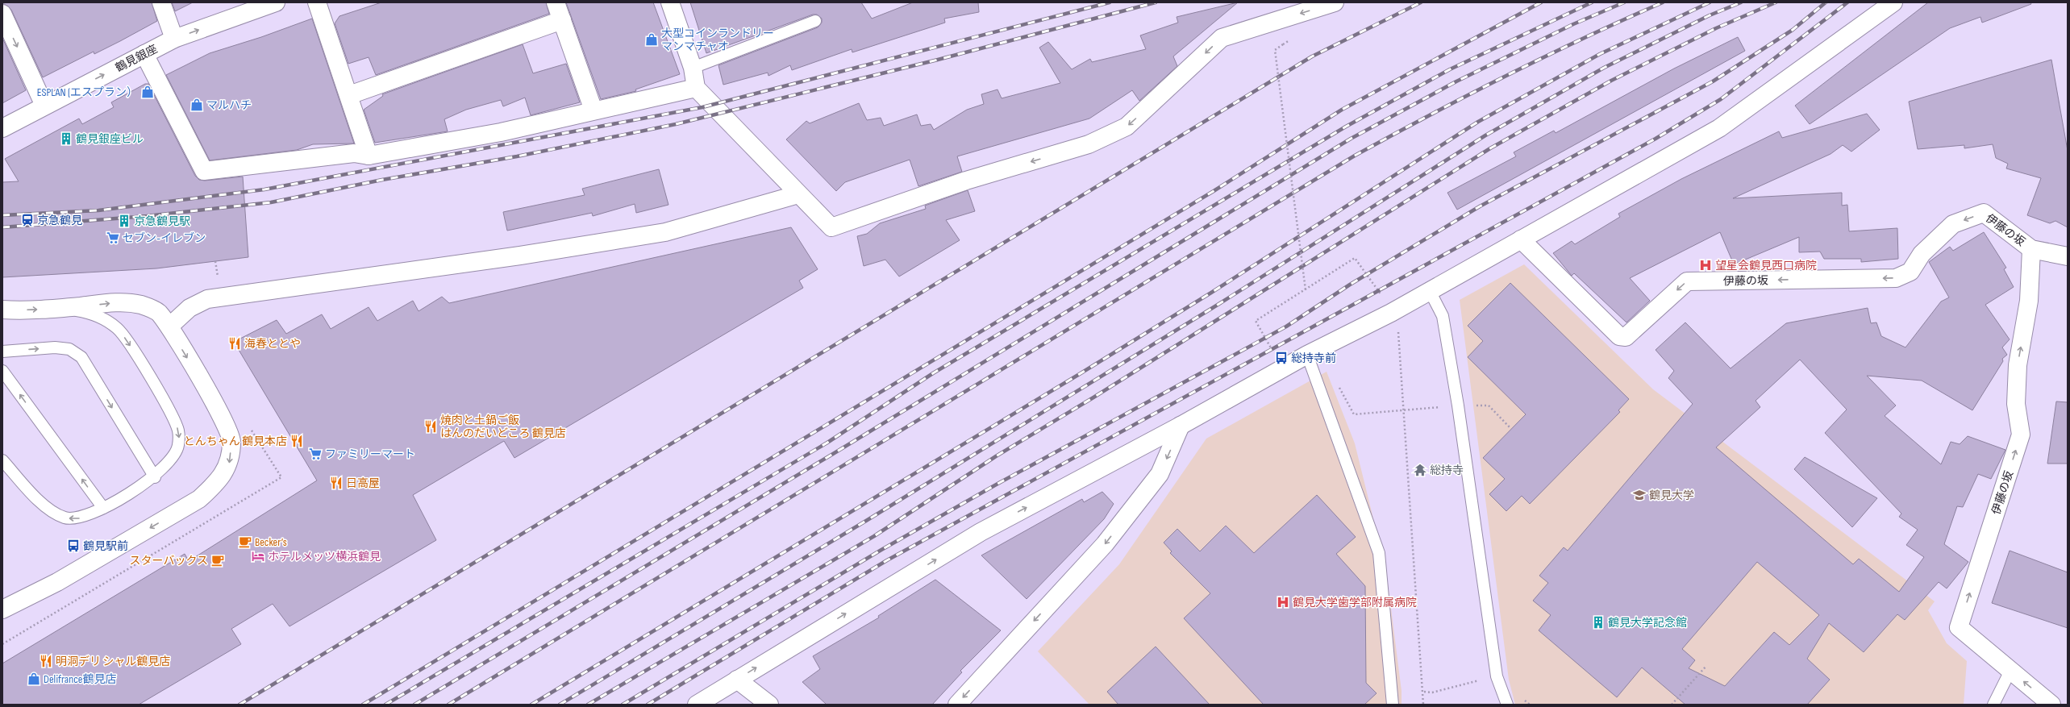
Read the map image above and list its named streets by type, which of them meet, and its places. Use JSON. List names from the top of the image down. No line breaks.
{"streets":{"street":["鶴見銀座","伊藤の坂"]},"one_way":["鶴見銀座"],"places":{"shop":["大型コインランドリー マンマチャオ","ESPLAN (エスプラン）","マルハチ","Delifrance鶴見店"],"building":["鶴見銀座ビル","京急鶴見駅","鶴見大学記念館"],"station":["京急鶴見"],"supermarket":["セブン-イレブン","ファミリーマート"],"hospital":["望星会鶴見西口病院","鶴見大学歯学部附属病院"],"restaurant":["海春ととや","焼肉と土鍋ご飯 はんのだいどころ 鶴見店","とんちゃん 鶴見本店","日高屋","明洞デリ シャル鶴見店"],"bus stop":["総持寺前","鶴見駅前"],"temple":["総持寺"],"school or university":["鶴見大学"],"cafe":["Becker’s","スターバックス"],"hotel":["ホテルメッツ横浜鶴見"]}}
